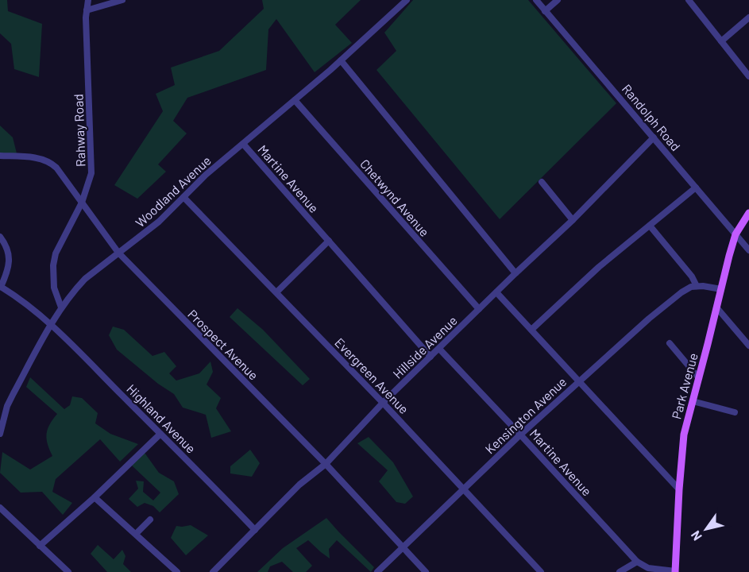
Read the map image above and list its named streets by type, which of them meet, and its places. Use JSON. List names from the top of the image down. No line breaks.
{"streets":{"main road":["Park Avenue"],"street":["Randolph Road","Rahway Road","Martine Avenue","Woodland Avenue","Chetwynd Avenue","Prospect Avenue","Hillside Avenue","Evergreen Avenue","Kensington Avenue","Highland Avenue"]},"crossings":[["Randolph Road","Hillside Avenue"],["Randolph Road","Park Avenue"],["Rahway Road","Woodland Avenue"],["Rahway Road","Prospect Avenue"],["Martine Avenue","Woodland Avenue"],["Martine Avenue","Hillside Avenue"],["Martine Avenue","Park Avenue"],["Martine Avenue","Kensington Avenue"],["Woodland Avenue","Chetwynd Avenue"],["Woodland Avenue","Prospect Avenue"],["Woodland Avenue","Evergreen Avenue"],["Woodland Avenue","Highland Avenue"],["Chetwynd Avenue","Hillside Avenue"],["Prospect Avenue","Hillside Avenue"],["Prospect Avenue","Kensington Avenue"],["Hillside Avenue","Evergreen Avenue"],["Hillside Avenue","Highland Avenue"],["Evergreen Avenue","Kensington Avenue"]],"north":"bottom left"}
